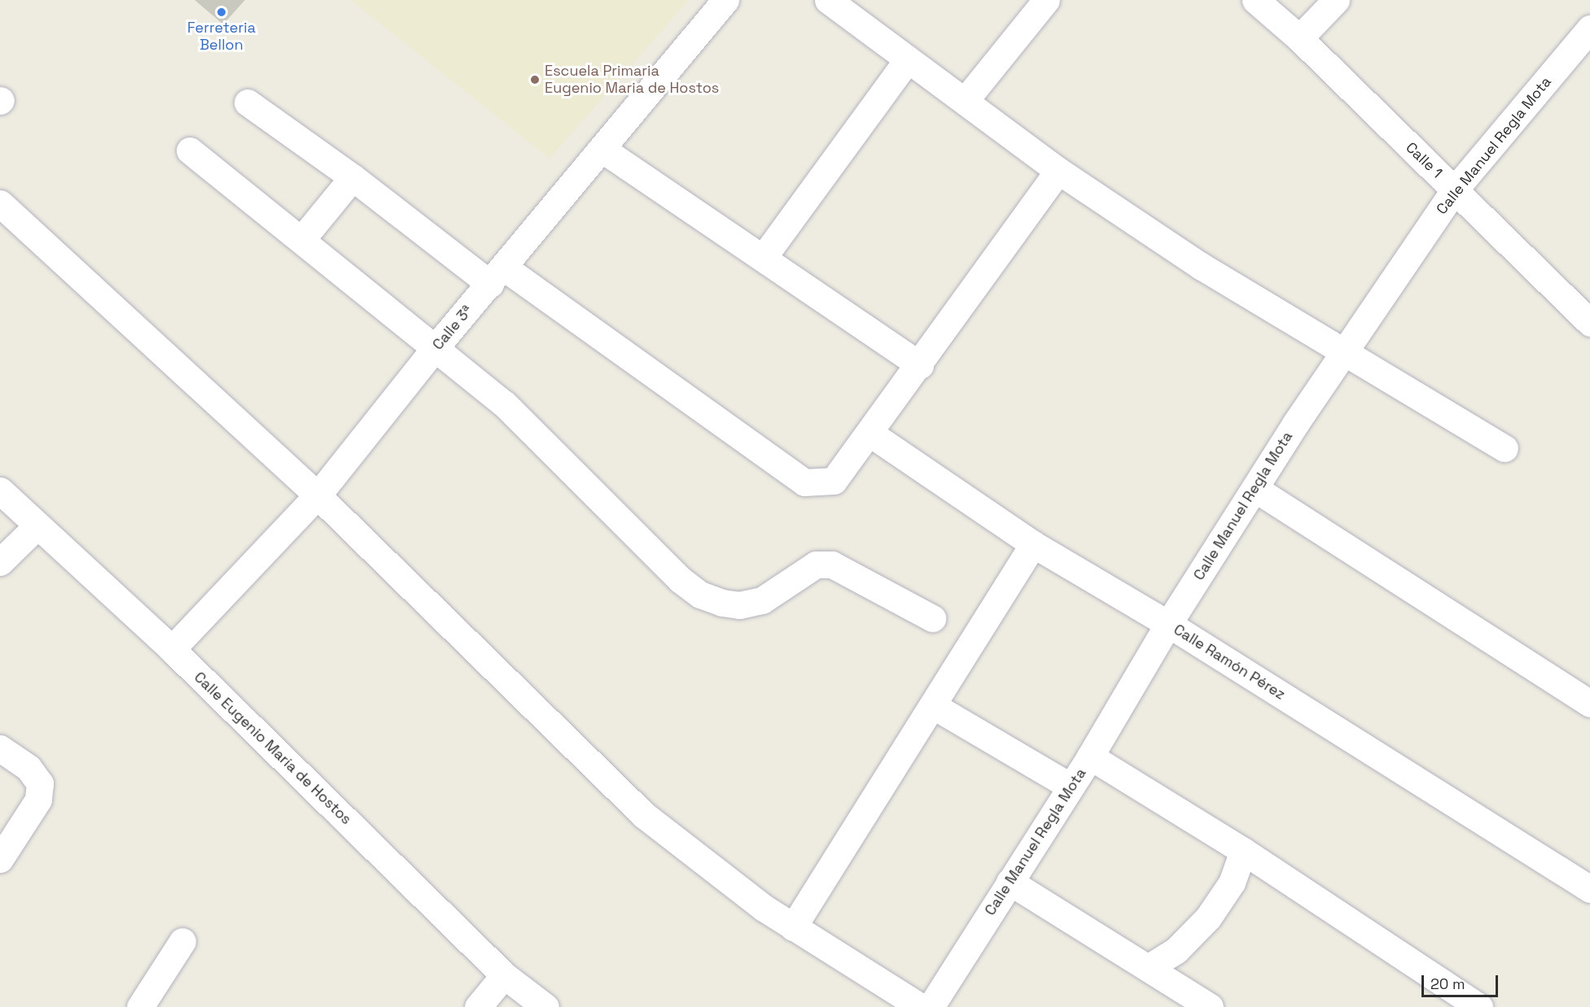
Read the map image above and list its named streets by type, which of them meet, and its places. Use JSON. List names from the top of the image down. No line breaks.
{"streets":{"street":["Calle Manuel Regla Mota","Calle 1","Calle 3ª","Calle Ramón Pérez","Calle Eugenio María de Hostos"]},"crossings":[["Calle Manuel Regla Mota","Calle 1"],["Calle Manuel Regla Mota","Calle Ramón Pérez"],["Calle 3ª","Calle Eugenio María de Hostos"]],"places":["Ferreteria Bellon","Escuela Primaria Eugenio Maria de Hostos"],"scale_bar":"20 m"}
